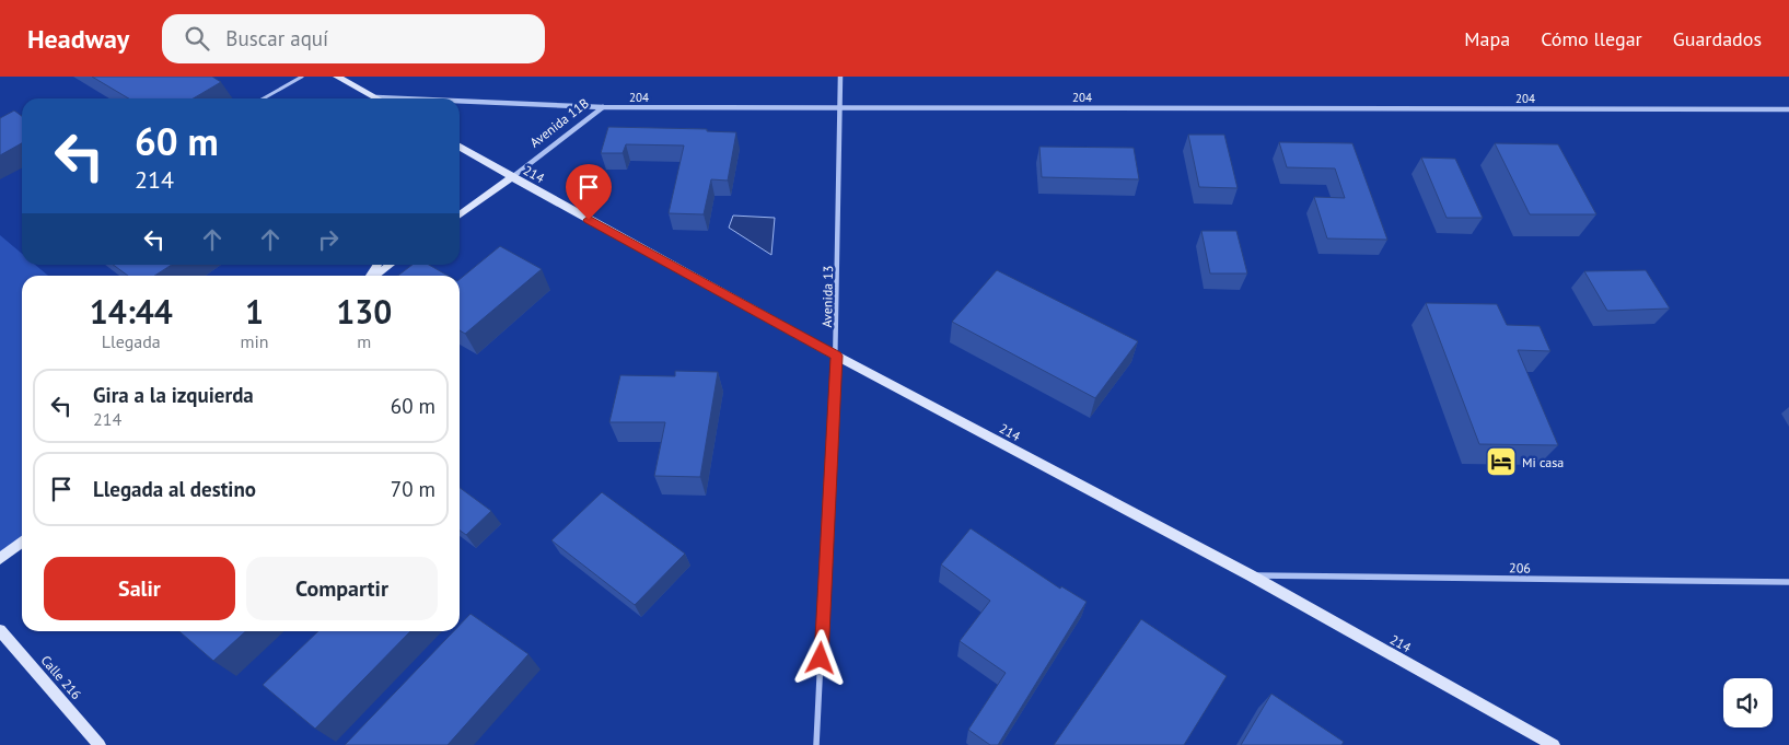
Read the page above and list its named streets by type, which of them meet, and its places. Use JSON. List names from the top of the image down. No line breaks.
{"streets":{"street":["204","Avenida 11B","214","Avenida 13","206","Calle 216"]},"crossings":[["204","Avenida 11B"],["204","Avenida 13"],["Avenida 11B","214"],["214","Avenida 13"],["214","206"]],"places":{"hotel":["Mi casa"]},"page":{"header":"Headway","search":"Buscar aquí","nav":["Mapa","Cómo llegar","Guardados"],"turn":["60 m","214"],"eta":["14:44","Llegada","1","min","130","m"],"list":[{"name":"Gira a la izquierda","note":"214","value":"60 m"},{"name":"Llegada al destino","value":"70 m"}],"buttons":["Salir","Compartir"]}}
